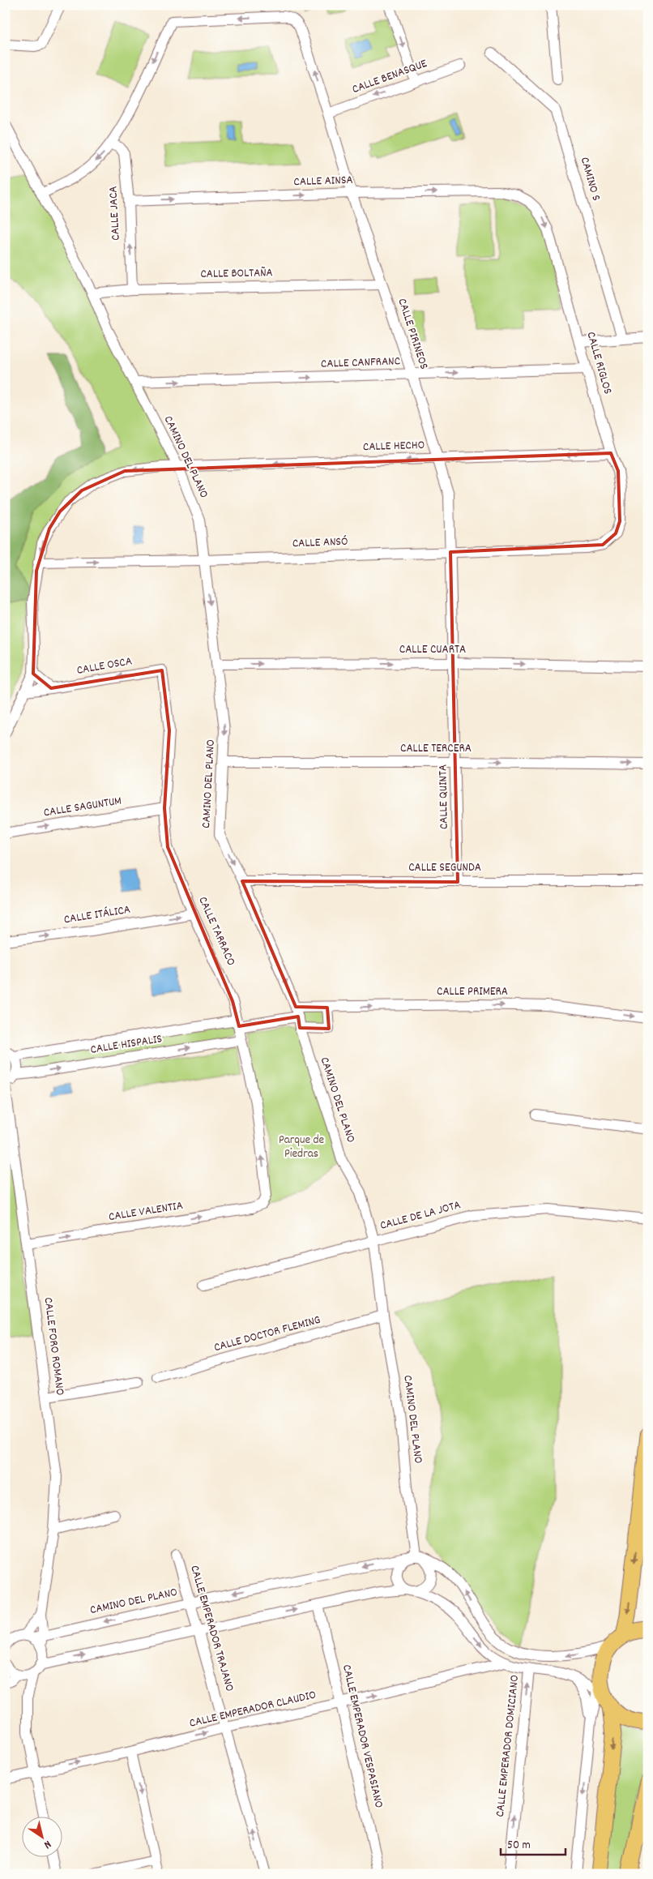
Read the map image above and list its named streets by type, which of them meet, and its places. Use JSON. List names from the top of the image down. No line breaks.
{"streets":{"street":["CALLE BENASQUE","CAMINO S","CALLE AINSA","CALLE JACA","CALLE BOLTAÑA","CALLE PIRINEOS","CALLE CANFRANC","CALLE RIGLOS","CALLE HECHO","CAMINO DEL PLANO","CALLE ANSÓ","CALLE CUARTA","CALLE OSCA","CALLE TERCERA","CALLE QUINTA","CALLE SAGUNTUM","CALLE SEGUNDA","CALLE ITÁLICA","CALLE TARRACO","CALLE PRIMERA","CALLE HISPALIS","CALLE VALENTIA","CALLE DE LA JOTA","CALLE DOCTOR FLEMING","CALLE FORO ROMANO","CALLE EMPERADOR TRAJANO","CALLE EMPERADOR CLAUDIO","CALLE EMPERADOR VESPASIANO","CALLE EMPERADOR DOMICIANO"]},"crossings":[["CALLE BENASQUE","CALLE PIRINEOS"],["CALLE AINSA","CALLE JACA"],["CALLE AINSA","CALLE PIRINEOS"],["CALLE AINSA","CALLE RIGLOS"],["CALLE JACA","CALLE BOLTAÑA"],["CALLE JACA","CALLE PIRINEOS"],["CALLE BOLTAÑA","CALLE PIRINEOS"],["CALLE BOLTAÑA","CAMINO DEL PLANO"],["CALLE PIRINEOS","CALLE CANFRANC"],["CALLE PIRINEOS","CALLE HECHO"],["CALLE PIRINEOS","CALLE ANSÓ"],["CALLE PIRINEOS","CALLE CUARTA"],["CALLE PIRINEOS","CALLE QUINTA"],["CALLE CANFRANC","CALLE RIGLOS"],["CALLE CANFRANC","CAMINO DEL PLANO"],["CALLE RIGLOS","CALLE HECHO"],["CALLE RIGLOS","CALLE ANSÓ"],["CALLE HECHO","CAMINO DEL PLANO"],["CALLE HECHO","CALLE ANSÓ"],["CAMINO DEL PLANO","CALLE ANSÓ"],["CAMINO DEL PLANO","CALLE CUARTA"],["CAMINO DEL PLANO","CALLE TERCERA"],["CAMINO DEL PLANO","CALLE SEGUNDA"],["CAMINO DEL PLANO","CALLE PRIMERA"],["CAMINO DEL PLANO","CALLE HISPALIS"],["CAMINO DEL PLANO","CALLE DE LA JOTA"],["CAMINO DEL PLANO","CALLE DOCTOR FLEMING"],["CAMINO DEL PLANO","CALLE FORO ROMANO"],["CAMINO DEL PLANO","CALLE EMPERADOR TRAJANO"],["CALLE CUARTA","CALLE QUINTA"],["CALLE OSCA","CALLE TARRACO"],["CALLE TERCERA","CALLE QUINTA"],["CALLE QUINTA","CALLE SEGUNDA"],["CALLE SAGUNTUM","CALLE TARRACO"],["CALLE ITÁLICA","CALLE TARRACO"],["CALLE TARRACO","CALLE HISPALIS"],["CALLE TARRACO","CALLE VALENTIA"],["CALLE PRIMERA","CALLE HISPALIS"],["CALLE VALENTIA","CALLE FORO ROMANO"],["CALLE EMPERADOR TRAJANO","CALLE EMPERADOR CLAUDIO"],["CALLE EMPERADOR CLAUDIO","CALLE EMPERADOR VESPASIANO"]],"one_way":["CALLE BENASQUE","CALLE AINSA","CALLE JACA","CALLE CANFRANC","CALLE RIGLOS","CALLE HECHO","CALLE CUARTA","CALLE OSCA","CALLE TERCERA","CALLE SAGUNTUM","CALLE ITÁLICA","CALLE TARRACO","CALLE PRIMERA","CALLE VALENTIA","CALLE EMPERADOR TRAJANO","CALLE EMPERADOR CLAUDIO"],"parks":["Parque de Piedras"],"scale_bar":"50 m","north":"bottom right"}
